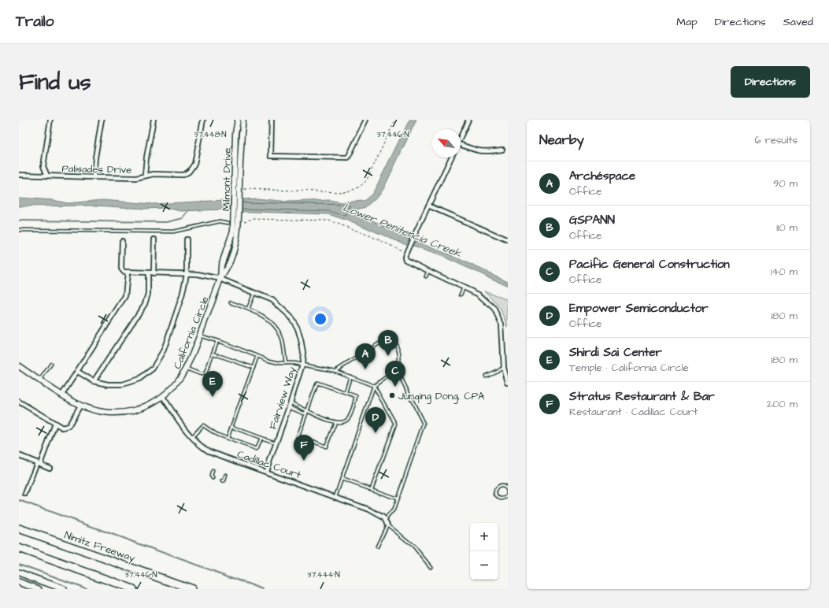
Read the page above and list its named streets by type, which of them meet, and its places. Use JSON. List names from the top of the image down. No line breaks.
{"streets":{"highway":["Nimitz Freeway"],"street":["Palisades Drive","Milmont Drive","California Circle","Fairview Way","Cadillac Court"]},"crossings":[["Milmont Drive","California Circle"],["California Circle","Fairview Way"],["California Circle","Cadillac Court"],["Fairview Way","Cadillac Court"]],"water":["Lower Penitencia Creek"],"places":["Junqing Dong, CPA"],"north":"top left","page":{"header":"Trailo","nav":["Map","Directions","Saved"],"buttons":"Directions","title":"Find us","heading":["Nearby","6 results"],"list":[{"mark":"A","name":"Archéspace","note":"Office","value":"90 m"},{"mark":"B","name":"GSPANN","note":"Office","value":"110 m"},{"mark":"C","name":"Pacific General Construction","note":"Office","value":"140 m"},{"mark":"D","name":"Empower Semiconductor","note":"Office","value":"180 m"},{"mark":"E","name":"Shirdi Sai Center","note":"Temple · California Circle","value":"180 m"},{"mark":"F","name":"Stratus Restaurant & Bar","note":"Restaurant · Cadillac Court","value":"200 m"}],"pins":["B","A","C","E","D","F"],"map_buttons":["+","−"]},"coordinates":["37.448°N","37.446°N","37.444°N"]}
